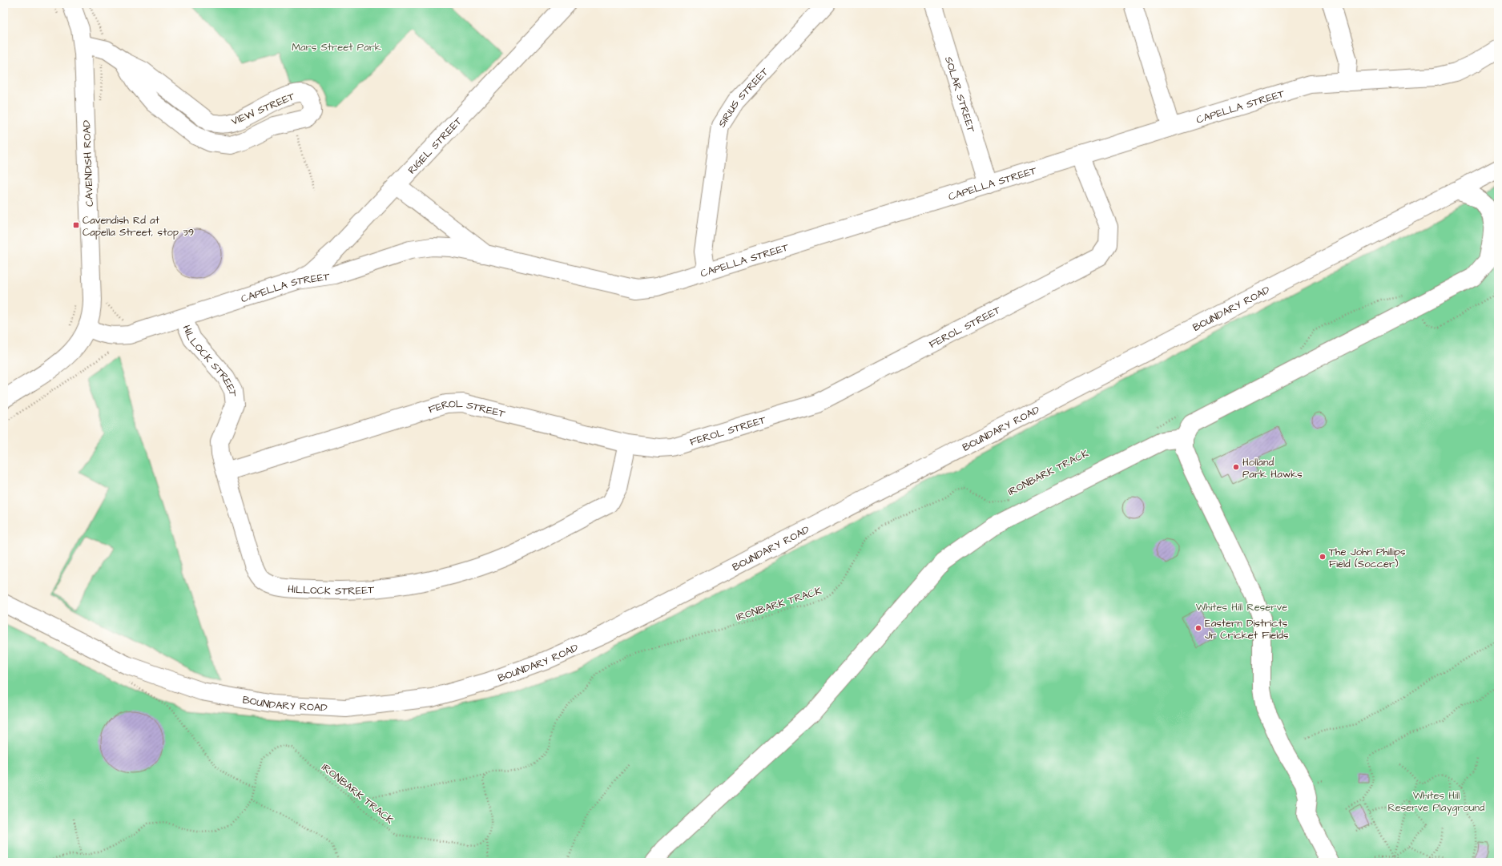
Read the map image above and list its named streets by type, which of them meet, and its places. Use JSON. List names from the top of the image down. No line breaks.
{"streets":{"street":["SOLAR STREET","SIRIUS STREET","CAPELLA STREET","VIEW STREET","RIGEL STREET","CAVENDISH ROAD","BOUNDARY ROAD","FEROL STREET","HILLOCK STREET"],"path":["IRONBARK TRACK"]},"crossings":[["SOLAR STREET","CAPELLA STREET"],["SIRIUS STREET","CAPELLA STREET"],["CAPELLA STREET","RIGEL STREET"],["CAPELLA STREET","CAVENDISH ROAD"],["CAPELLA STREET","FEROL STREET"],["CAPELLA STREET","HILLOCK STREET"],["VIEW STREET","CAVENDISH ROAD"],["FEROL STREET","HILLOCK STREET"]],"parks":["Mars Street Park","Whites Hill Reserve","Whites Hill Reserve Playground"],"places":{"transit":["Cavendish Rd at Capella Street, stop 39"],"other":["Holland Park Hawks","The John Phillips Field (Soccer)","Eastern Districts Jr Cricket Fields"]}}
